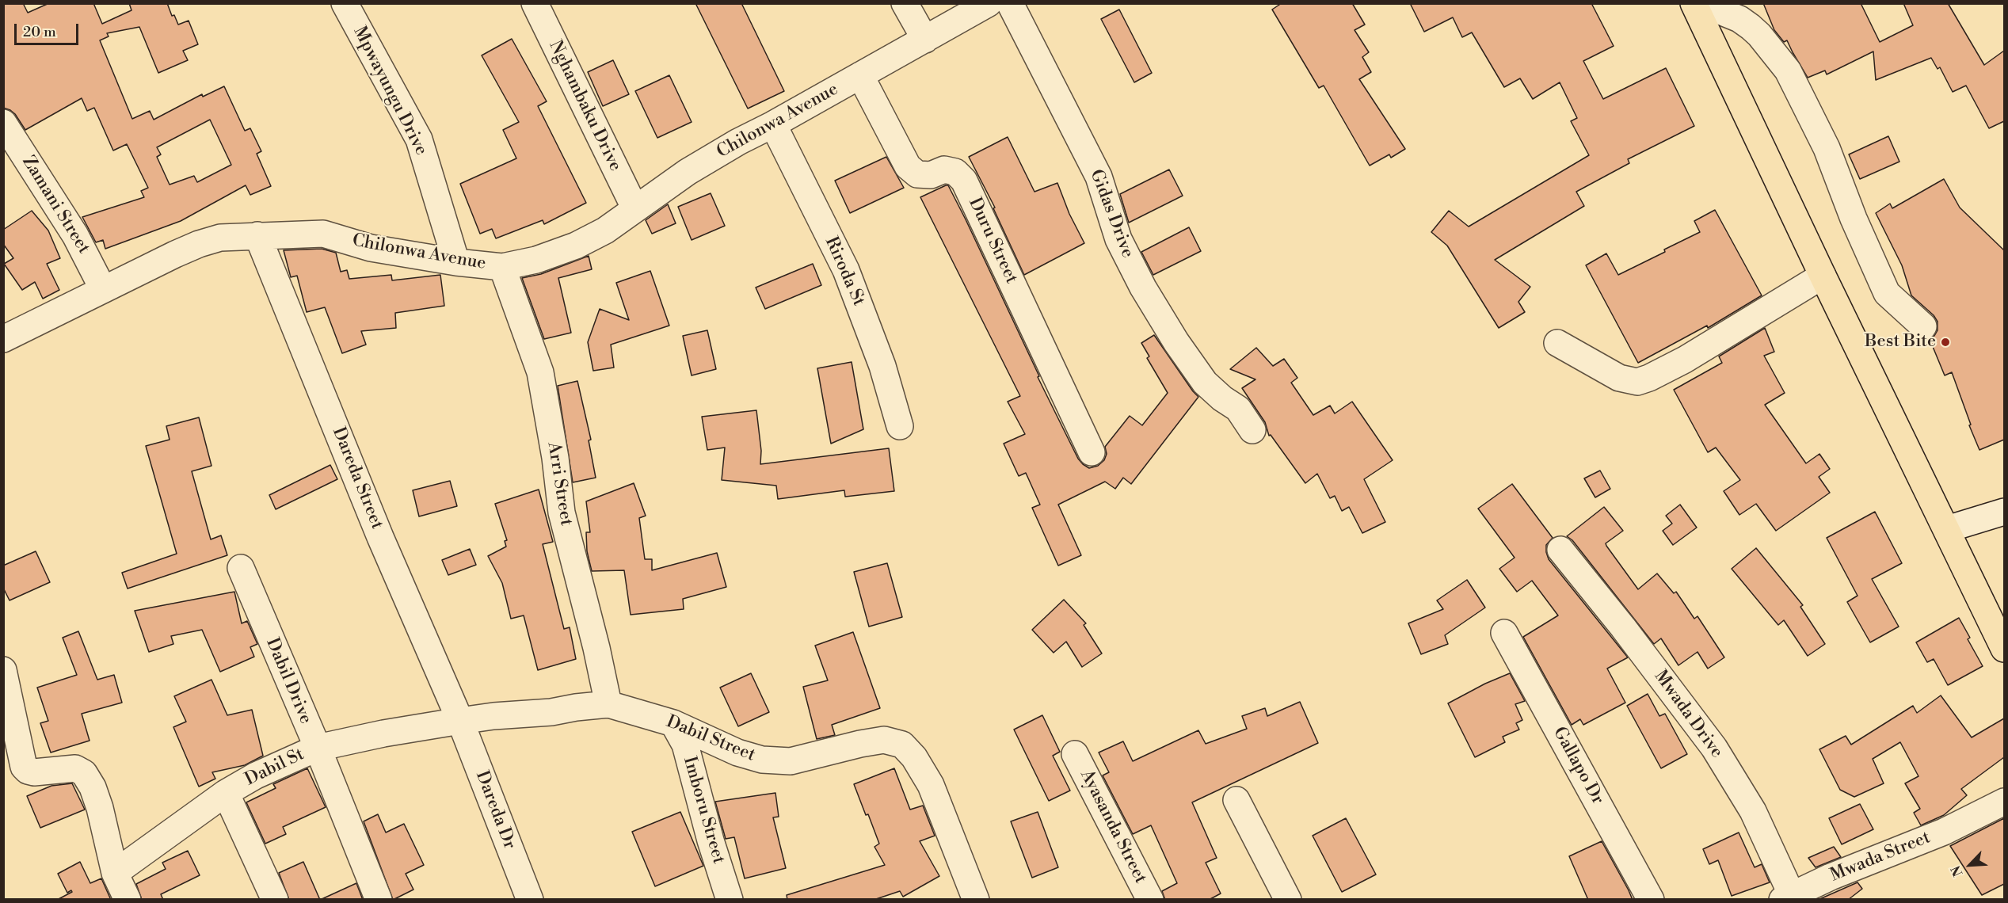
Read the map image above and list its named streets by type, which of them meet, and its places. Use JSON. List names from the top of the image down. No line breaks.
{"streets":{"street":["Mpwayungu Drive","Nghambaku Drive","Chilonwa Avenue","Zamani Street","Gidas Drive","Duru Street","Riroda St","Dareda Street","Arri Street","Dabil Drive","Mwada Drive","Dabil Street","Gallapo Dr","Dabil St","Dareda Dr","Imboru Street","Ayasanda Street","Mwada Street"]},"crossings":[["Mpwayungu Drive","Chilonwa Avenue"],["Nghambaku Drive","Chilonwa Avenue"],["Chilonwa Avenue","Zamani Street"],["Chilonwa Avenue","Duru Street"],["Chilonwa Avenue","Riroda St"],["Chilonwa Avenue","Dareda Street"],["Chilonwa Avenue","Arri Street"],["Dareda Street","Dabil Street"],["Dareda Street","Dabil St"],["Dareda Street","Dareda Dr"],["Arri Street","Dabil Street"],["Dabil Drive","Dabil St"],["Mwada Drive","Mwada Street"],["Dabil Street","Dabil St"],["Dabil Street","Dareda Dr"],["Dabil Street","Imboru Street"],["Dabil St","Dareda Dr"]],"places":["Best Bite"],"scale_bar":"20 m","north":"bottom left"}
